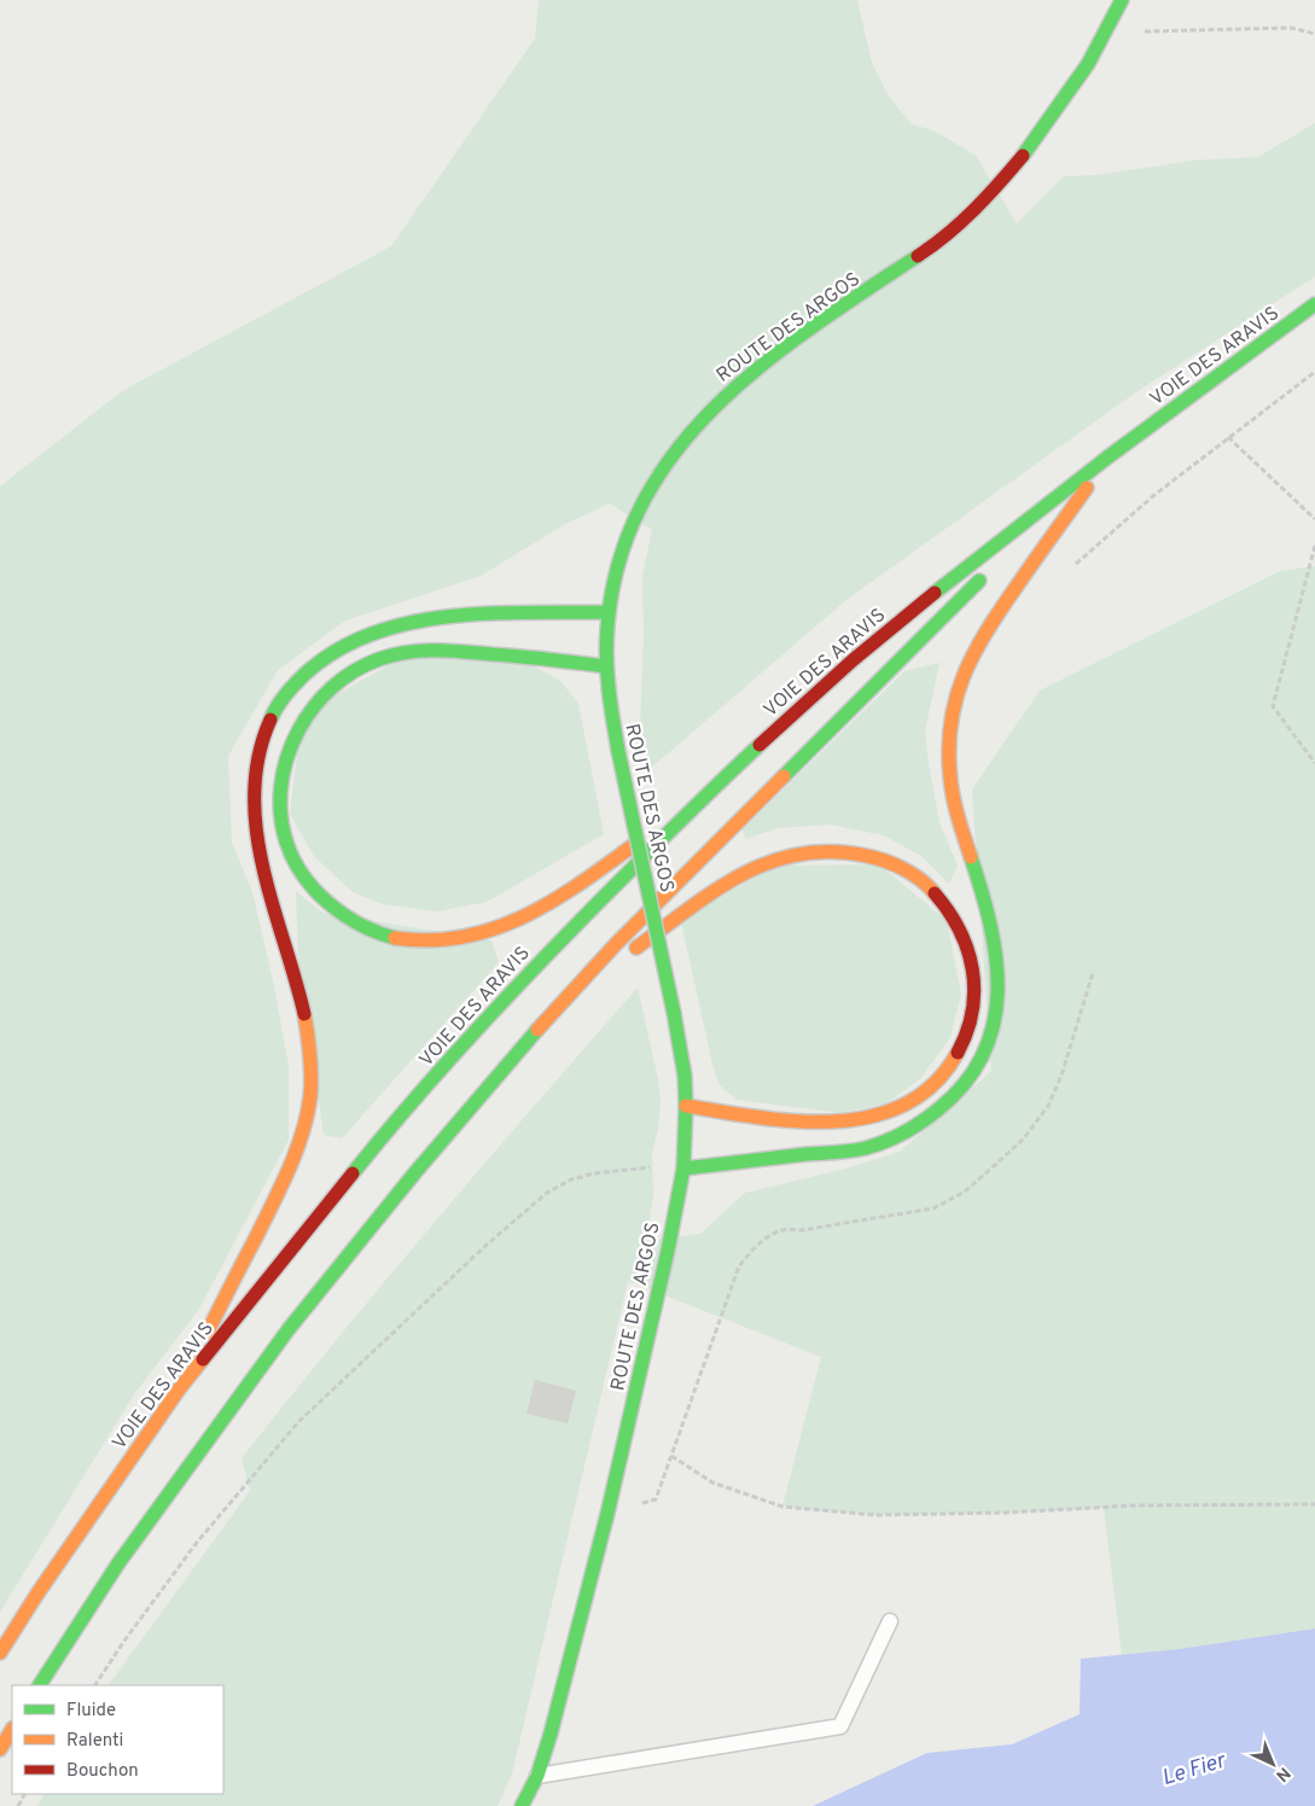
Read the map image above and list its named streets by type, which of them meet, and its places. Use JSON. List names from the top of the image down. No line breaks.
{"streets":{"main road":["ROUTE DES ARGOS","VOIE DES ARAVIS"]},"water":["Le Fier"],"legend":["Fluide","Ralenti","Bouchon"],"north":"bottom right"}
